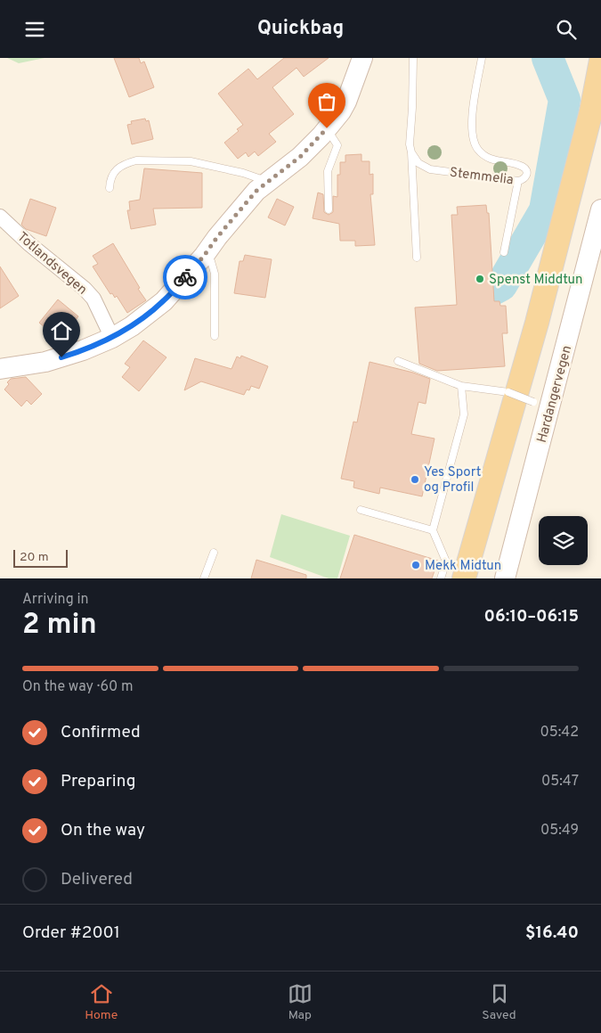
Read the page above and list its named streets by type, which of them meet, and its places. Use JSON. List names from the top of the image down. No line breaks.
{"streets":{"main road":["Hardangervegen"],"street":["Totlandsvegen"],"lane":["Stemmelia"]},"places":["Spenst Middtun","Yes Sport og Profil","Mekk Midtun"],"scale_bar":"20 m","page":{"header":"Quickbag","scale":"20 m","heading":["2 min","Arriving in","06:10–06:15"],"panel":["Order #2001","$16.40"],"bar":"On the way · 60 m","list":[["Confirmed","05:42"],["Preparing","05:47"],["On the way","05:49"],"Delivered"],"tabs":["Home","Map","Saved"]}}
